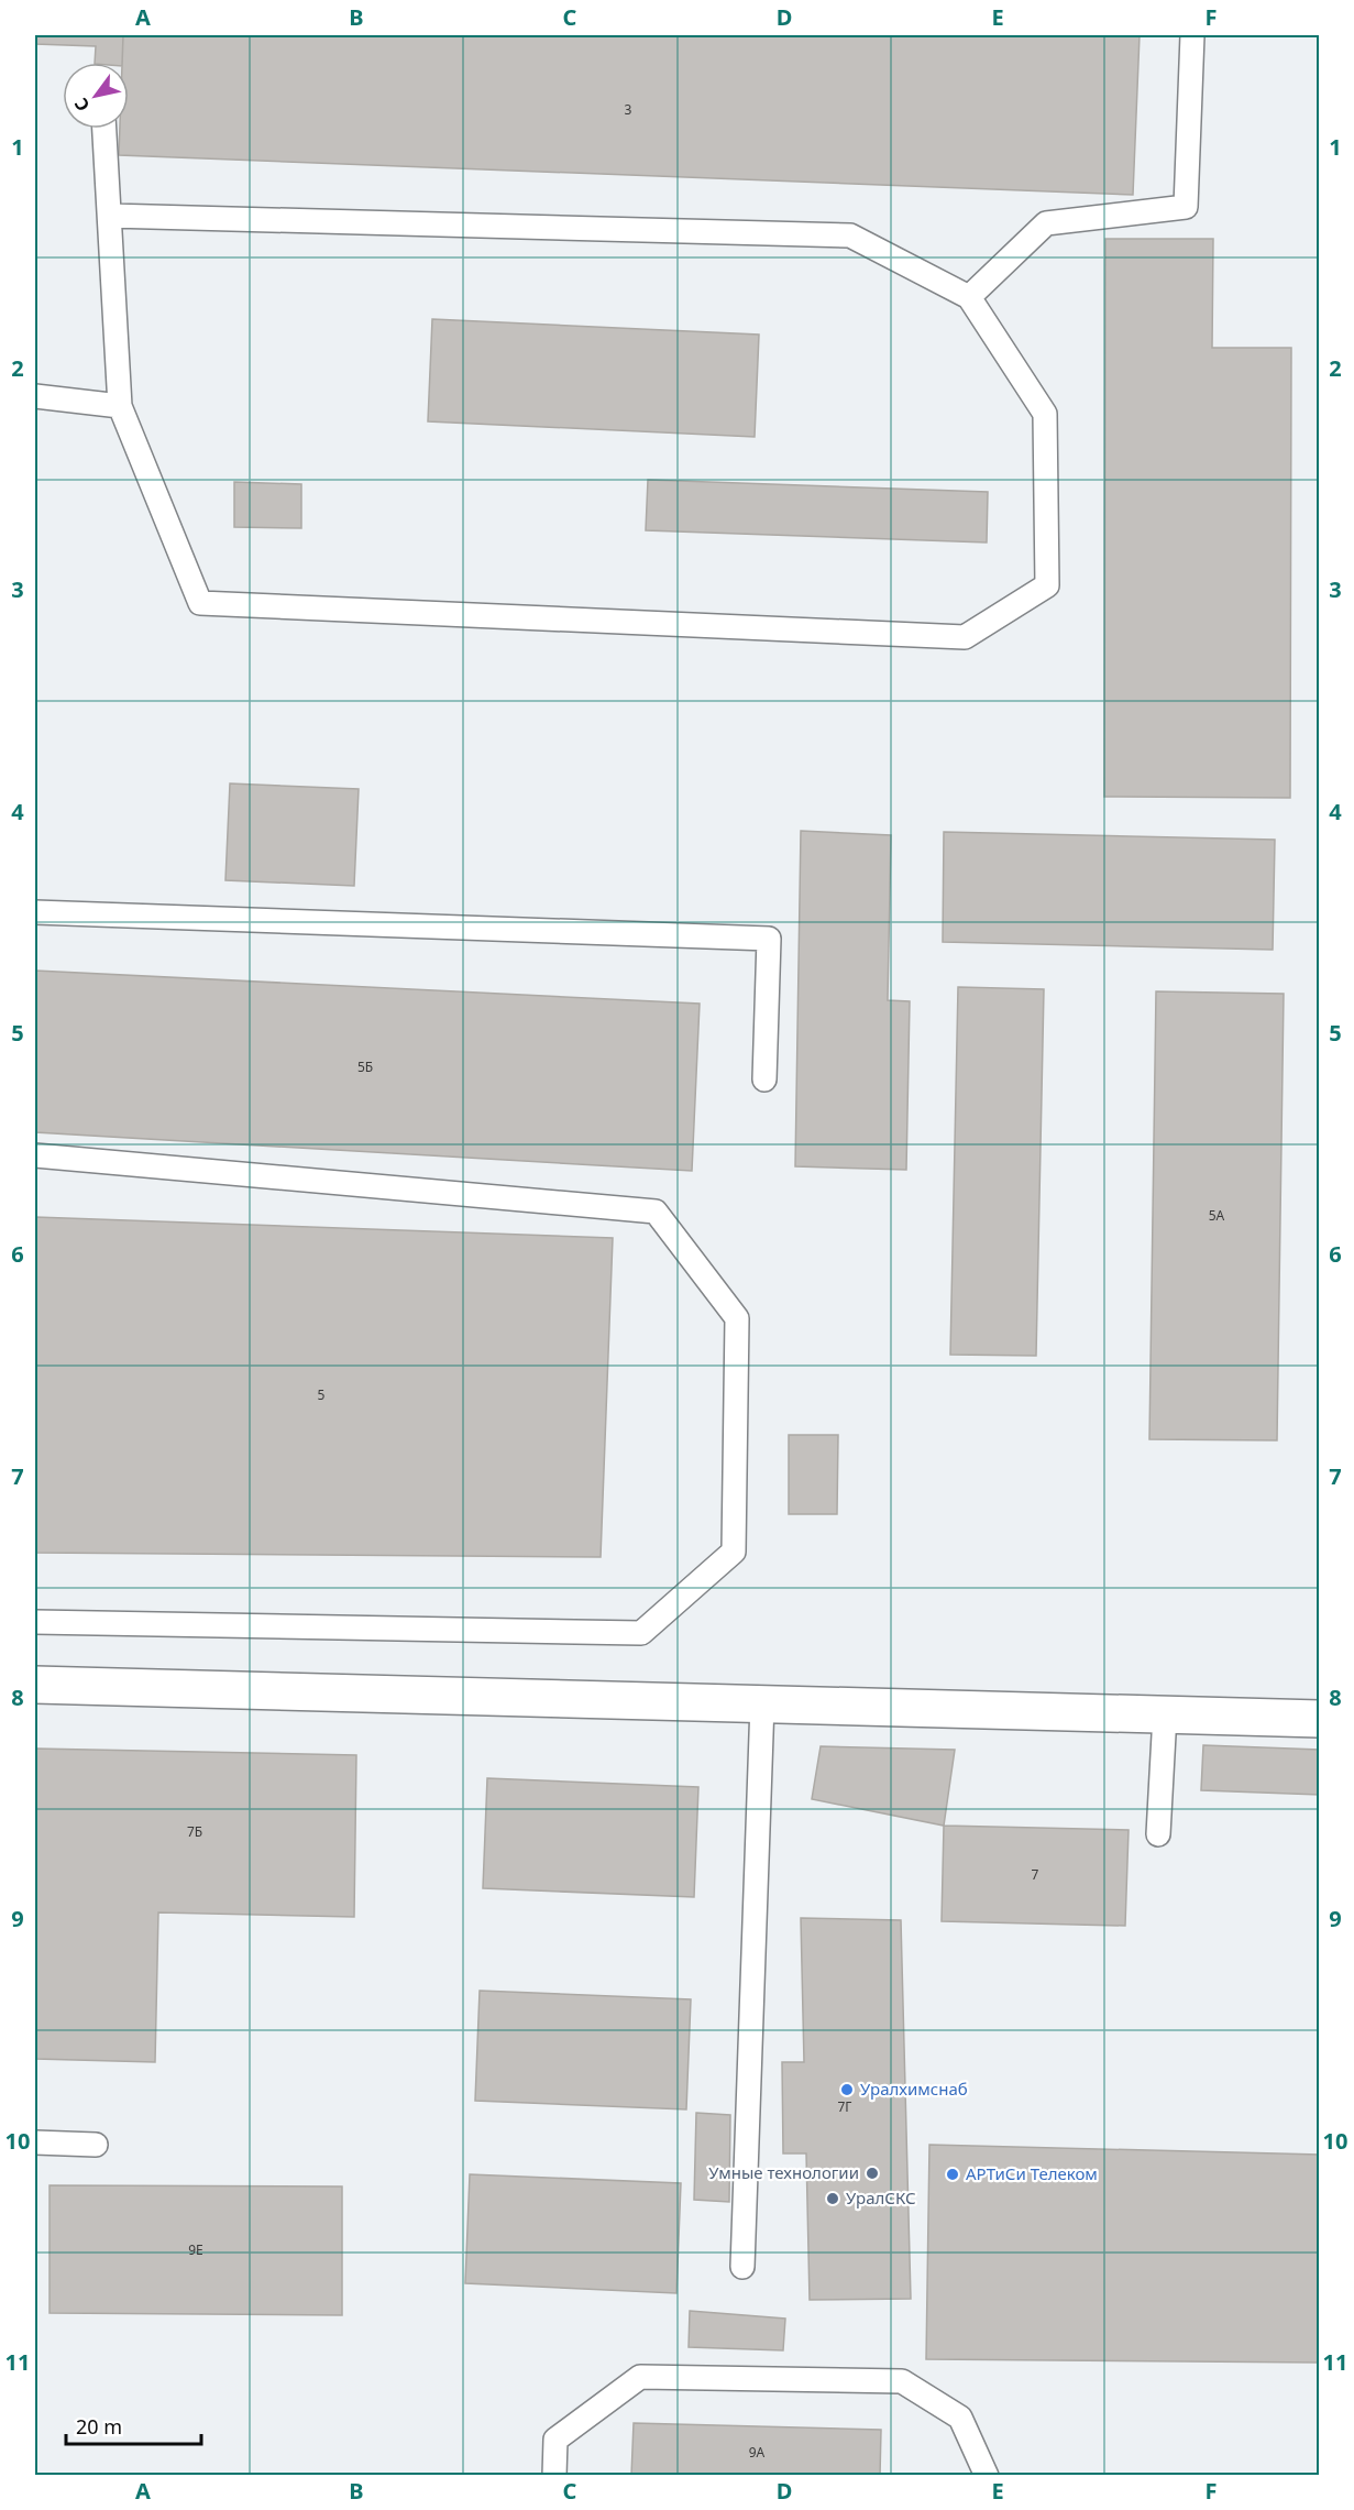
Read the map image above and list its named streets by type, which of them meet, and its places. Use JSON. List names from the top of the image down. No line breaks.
{"places":["Уралхимснаб","Умные технологии","АРТиСи Телеком","УралСКС"],"house_numbers":["3","5Б","5А","5","7Б","7","7Г","9Е","9А"],"scale_bar":"20 m","north":"bottom left","grid":{"columns":["A","B","C","D","E","F"],"rows":["1","2","3","4","5","6","7","8","9","10","11"]}}
